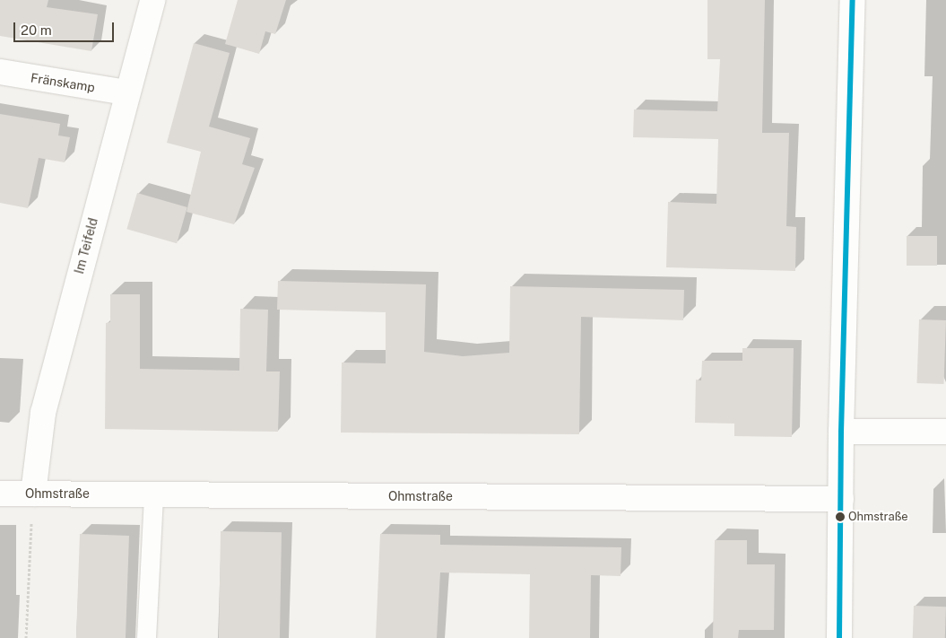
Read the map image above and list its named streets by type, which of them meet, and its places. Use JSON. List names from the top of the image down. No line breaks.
{"streets":{"street":["Fränskamp","Im Teifeld","Ohmstraße"]},"crossings":[["Fränskamp","Im Teifeld"],["Im Teifeld","Ohmstraße"]],"places":["Ohmstraße"],"scale_bar":"20 m"}
